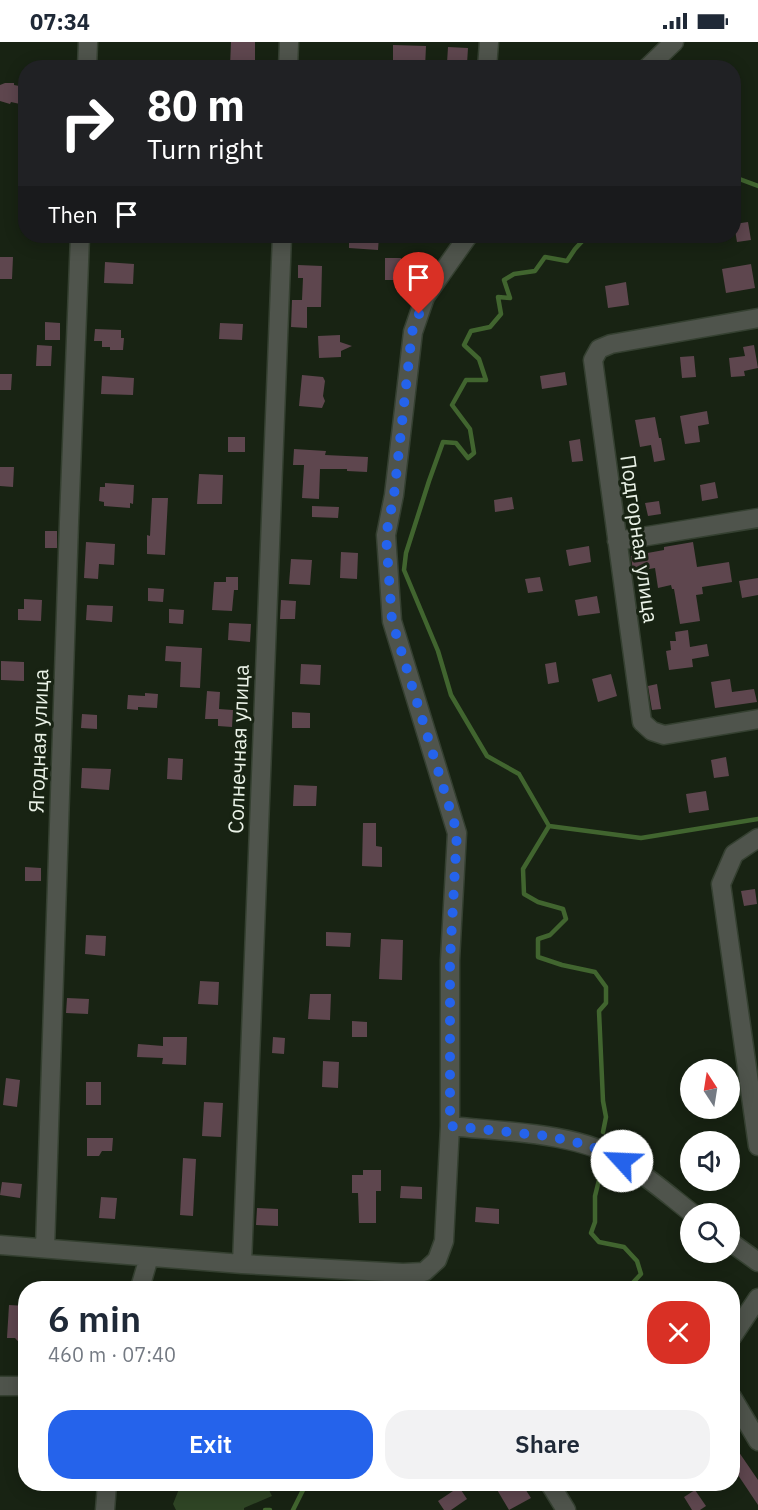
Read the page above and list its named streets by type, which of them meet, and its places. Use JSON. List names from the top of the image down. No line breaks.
{"streets":{"street":["Подгорная улица","Ягодная улица","Солнечная улица"]},"north":"top","page":{"status":"07:34","turn":["80 m","Turn right"],"then":"Then","heading":["6 min","460 m · 07:40"],"buttons":["Exit","Share"]}}
